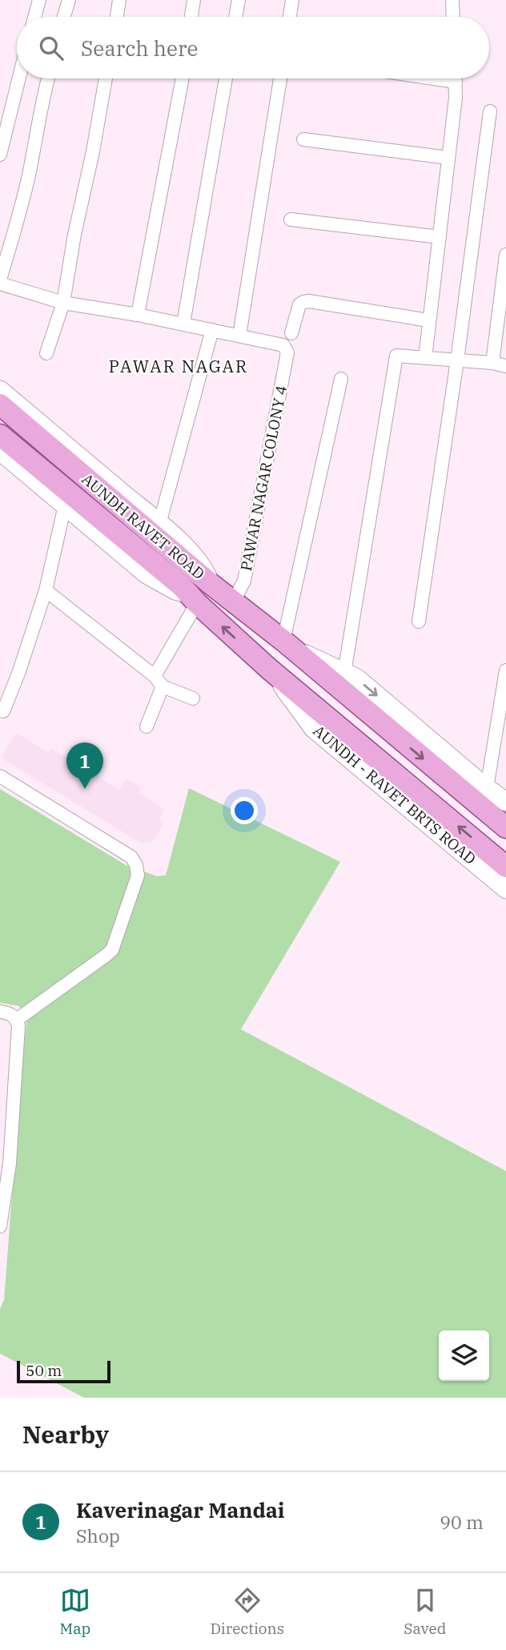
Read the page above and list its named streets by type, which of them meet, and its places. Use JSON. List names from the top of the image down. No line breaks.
{"streets":{"main road":["AUNDH RAVET ROAD"],"street":["PAWAR NAGAR COLONY 4","AUNDH - RAVET BRTS ROAD"]},"crossings":[["PAWAR NAGAR COLONY 4","AUNDH RAVET ROAD"],["AUNDH RAVET ROAD","AUNDH - RAVET BRTS ROAD"]],"districts":["PAWAR NAGAR"],"scale_bar":"50 m","page":{"search":"Search here","pins":"1","scale":"50 m","heading":"Nearby","list":[{"mark":"1","name":"Kaverinagar Mandai","note":"Shop","value":"90 m"}],"nav":["Map","Directions","Saved"]}}
